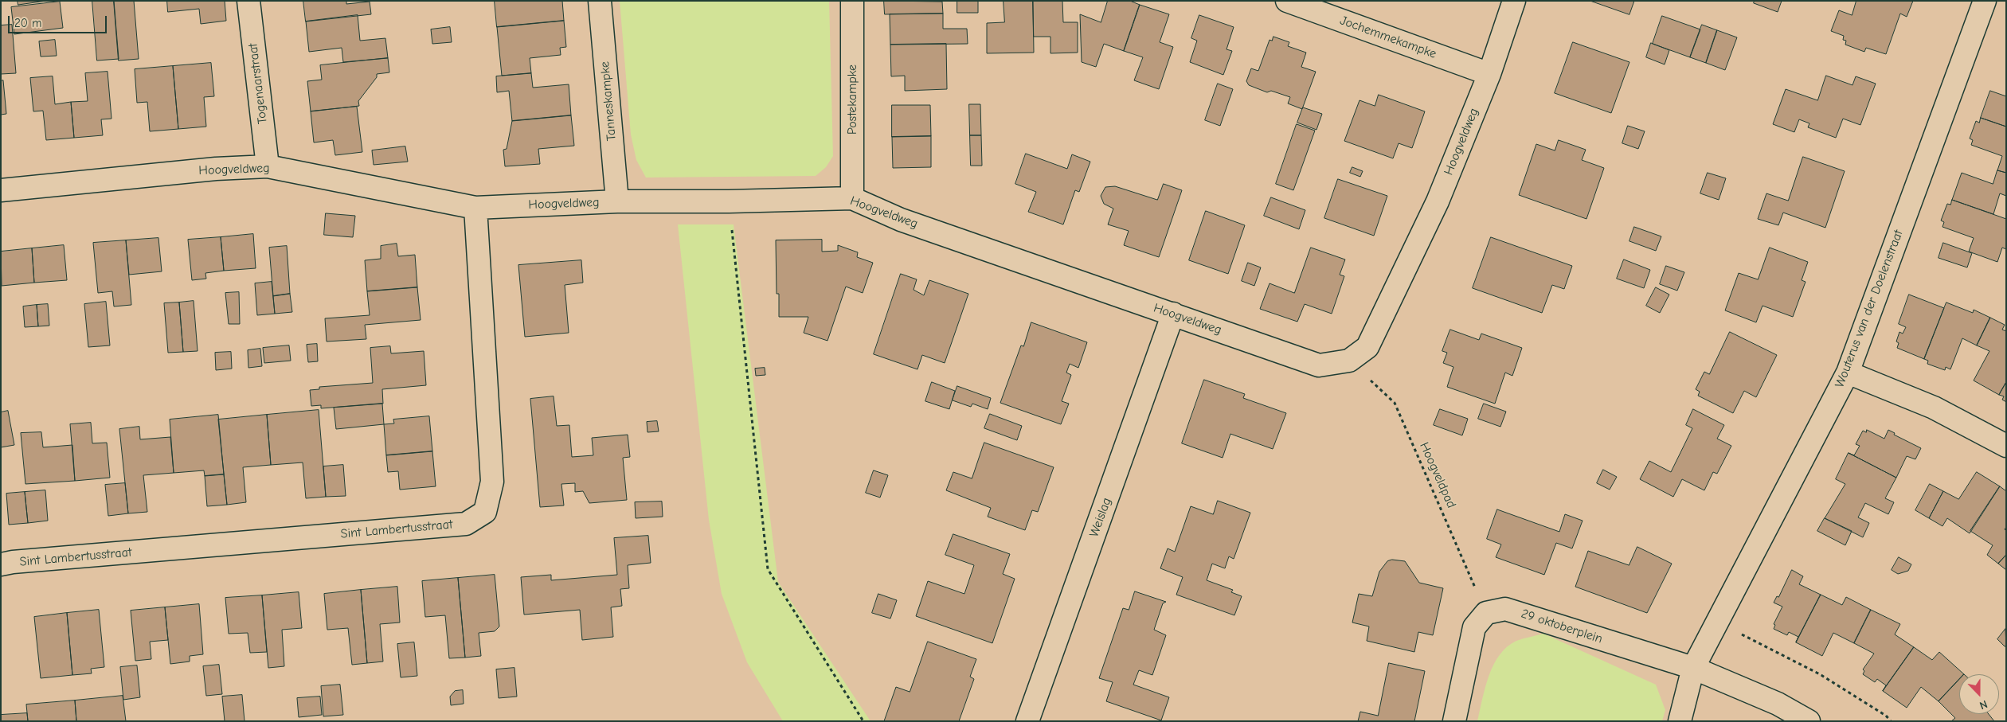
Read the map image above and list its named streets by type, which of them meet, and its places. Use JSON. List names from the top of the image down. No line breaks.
{"streets":{"street":["Jochemmekampke","Togenaarstraat","Postekampke","Tanneskampke","Hoogveldweg","Wouterus van der Doelenstraat","Weislag","Sint Lambertusstraat","29 oktoberplein"],"path":["Hoogveldpad"]},"crossings":[["Jochemmekampke","Hoogveldweg"],["Togenaarstraat","Hoogveldweg"],["Postekampke","Hoogveldweg"],["Tanneskampke","Hoogveldweg"],["Hoogveldweg","Hoogveldpad"],["Hoogveldweg","Weislag"],["Hoogveldweg","Sint Lambertusstraat"],["Wouterus van der Doelenstraat","29 oktoberplein"],["Hoogveldpad","29 oktoberplein"]],"scale_bar":"20 m","north":"bottom"}
